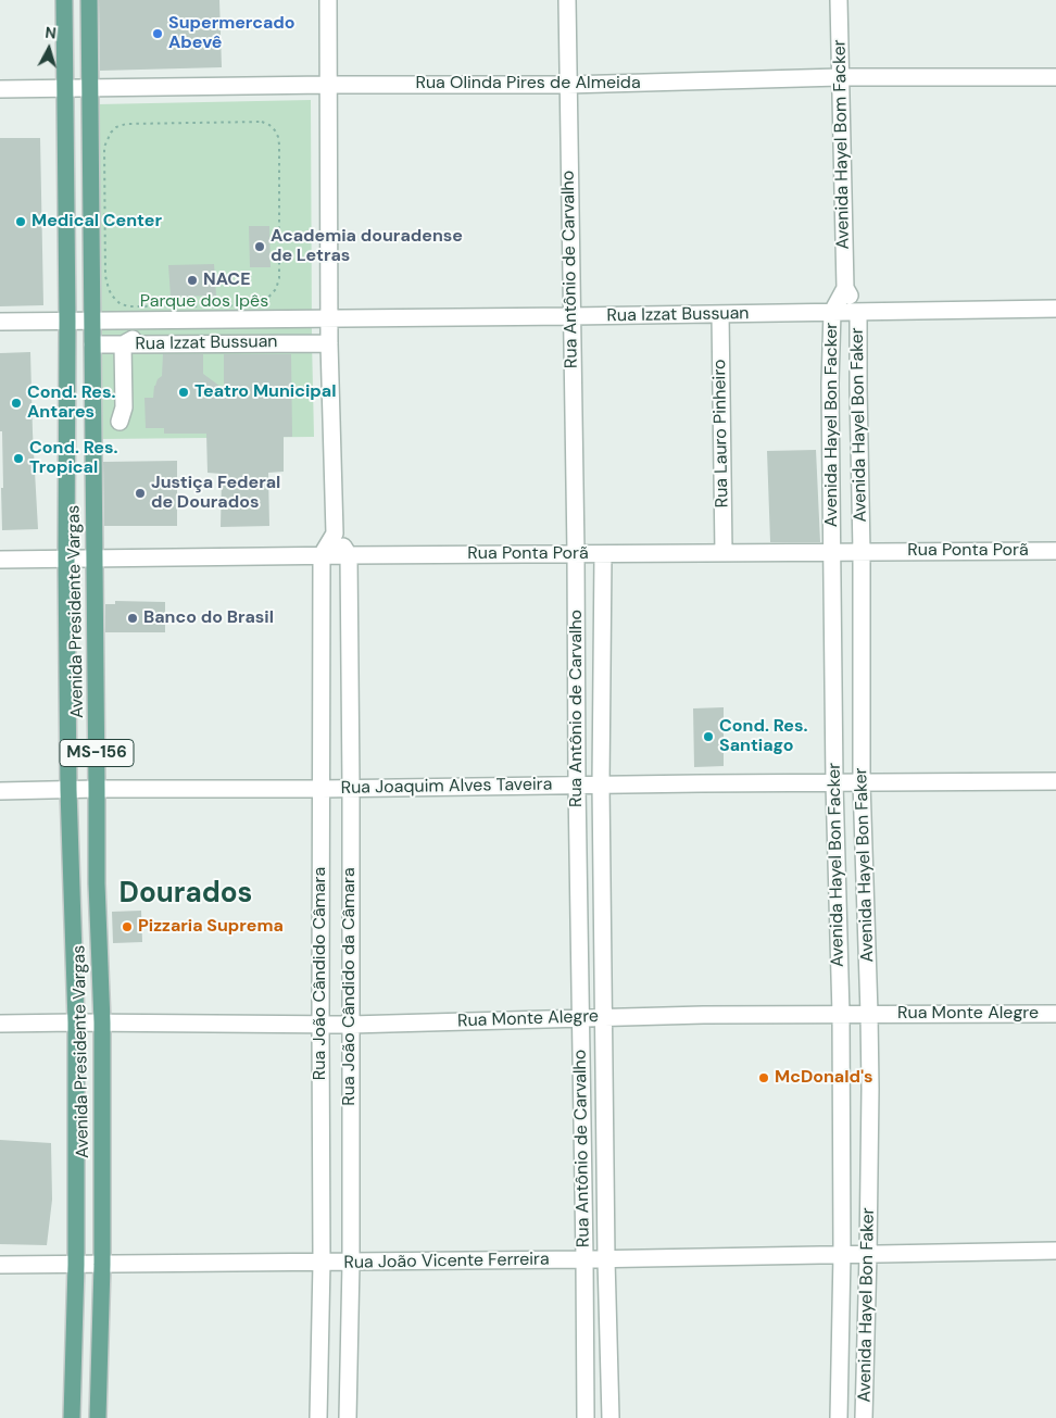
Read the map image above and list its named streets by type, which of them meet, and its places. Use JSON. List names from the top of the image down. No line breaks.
{"streets":{"main road":["Avenida Presidente Vargas","MS-156"],"street":["Rua Olinda Pires de Almeida","Avenida Hayel Bom Facker","Rua Antônio de Carvalho","Rua Izzat Bussuan","Avenida Hayel Bon Facker","Avenida Hayel Bon Faker","Rua Lauro Pinheiro","Rua Ponta Porã","Rua Joaquim Alves Taveira","Rua João Cândido Câmara","Rua João Cândido da Câmara","Rua Monte Alegre","Rua João Vicente Ferreira"]},"crossings":[["Rua Olinda Pires de Almeida","Avenida Hayel Bom Facker"],["Rua Olinda Pires de Almeida","Rua Antônio de Carvalho"],["Rua Olinda Pires de Almeida","Avenida Presidente Vargas"],["Avenida Hayel Bom Facker","Rua Izzat Bussuan"],["Avenida Hayel Bom Facker","Avenida Hayel Bon Faker"],["Rua Antônio de Carvalho","Rua Izzat Bussuan"],["Rua Antônio de Carvalho","Rua Ponta Porã"],["Rua Antônio de Carvalho","Rua Joaquim Alves Taveira"],["Rua Antônio de Carvalho","Rua Monte Alegre"],["Rua Antônio de Carvalho","Rua João Vicente Ferreira"],["Rua Izzat Bussuan","Avenida Hayel Bon Facker"],["Rua Izzat Bussuan","Avenida Hayel Bon Faker"],["Rua Izzat Bussuan","Rua Lauro Pinheiro"],["Rua Izzat Bussuan","Avenida Presidente Vargas"],["Avenida Hayel Bon Facker","Rua Ponta Porã"],["Avenida Hayel Bon Facker","Rua Joaquim Alves Taveira"],["Avenida Hayel Bon Facker","Rua Monte Alegre"],["Avenida Hayel Bon Facker","Rua João Vicente Ferreira"],["Avenida Hayel Bon Faker","Rua Ponta Porã"],["Avenida Hayel Bon Faker","Rua Joaquim Alves Taveira"],["Avenida Hayel Bon Faker","Rua Monte Alegre"],["Avenida Hayel Bon Faker","Rua João Vicente Ferreira"],["Rua Lauro Pinheiro","Rua Ponta Porã"],["Rua Ponta Porã","Avenida Presidente Vargas"],["Rua Ponta Porã","Rua João Cândido Câmara"],["Rua Ponta Porã","Rua João Cândido da Câmara"],["Avenida Presidente Vargas","Rua Joaquim Alves Taveira"],["Avenida Presidente Vargas","Rua Monte Alegre"],["Avenida Presidente Vargas","Rua João Vicente Ferreira"],["Rua Joaquim Alves Taveira","Rua João Cândido Câmara"],["Rua Joaquim Alves Taveira","Rua João Cândido da Câmara"],["Rua João Cândido Câmara","Rua Monte Alegre"],["Rua João Cândido Câmara","Rua João Vicente Ferreira"],["Rua João Cândido da Câmara","Rua Monte Alegre"],["Rua João Cândido da Câmara","Rua João Vicente Ferreira"]],"districts":["Dourados"],"parks":["Parque dos Ipês"],"places":["Supermercado Abevê","Medical Center","Academia douradense de Letras","NACE","Teatro Municipal","Cond. Res. Antares","Cond. Res. Tropical","Justiça Federal de Dourados","Banco do Brasil","Cond. Res. Santiago","Pizzaria Suprema","McDonald's"],"north":"top"}
